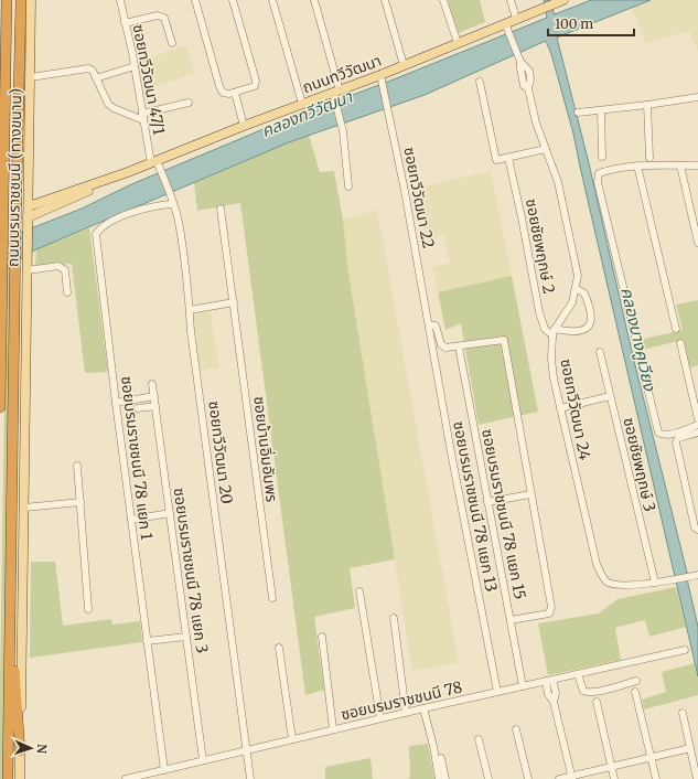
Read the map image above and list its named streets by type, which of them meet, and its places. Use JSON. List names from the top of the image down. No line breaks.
{"streets":{"main road":["ถนนทวีวัฒนา","ถนนบรมราชชนนี (ทางขนาน)"],"street":["ซอยทวีวัฒนา 47/1","ซอยทวีวัฒนา 22","ซอยชัยพฤกษ์ 2","ซอยทวีวัฒนา 24","ซอยบ้านอิ่มอัมพร","ซอยทวีวัฒนา 20","ซอยบรมราชชนนี 78 แยก 1","ซอยชัยพฤกษ์ 3","ซอยบรมราชชนนี 78 แยก 13","ซอยบรมราชชนนี 78 แยก 15","ซอยบรมราชชนนี 78 แยก 3","ซอยบรมราชชนนี 78"]},"crossings":[["ถนนทวีวัฒนา","ซอยทวีวัฒนา 47/1"],["ถนนทวีวัฒนา","ถนนบรมราชชนนี (ทางขนาน)"],["ถนนทวีวัฒนา","ซอยทวีวัฒนา 22"],["ถนนทวีวัฒนา","ซอยทวีวัฒนา 20"],["ซอยทวีวัฒนา 47/1","ซอยทวีวัฒนา 20"],["ซอยทวีวัฒนา 22","ซอยบรมราชชนนี 78 แยก 13"],["ซอยชัยพฤกษ์ 2","ซอยทวีวัฒนา 24"],["ซอยทวีวัฒนา 24","ซอยชัยพฤกษ์ 3"],["ซอยทวีวัฒนา 20","ซอยบรมราชชนนี 78 แยก 1"],["ซอยทวีวัฒนา 20","ซอยบรมราชชนนี 78"],["ซอยบรมราชชนนี 78 แยก 1","ซอยบรมราชชนนี 78"],["ซอยบรมราชชนนี 78 แยก 13","ซอยบรมราชชนนี 78"],["ซอยบรมราชชนนี 78 แยก 15","ซอยบรมราชชนนี 78"],["ซอยบรมราชชนนี 78 แยก 3","ซอยบรมราชชนนี 78"]],"water":["คลองทวีวัฒนา","คลองบางคูเวียง"],"scale_bar":"100 m","north":"right"}
